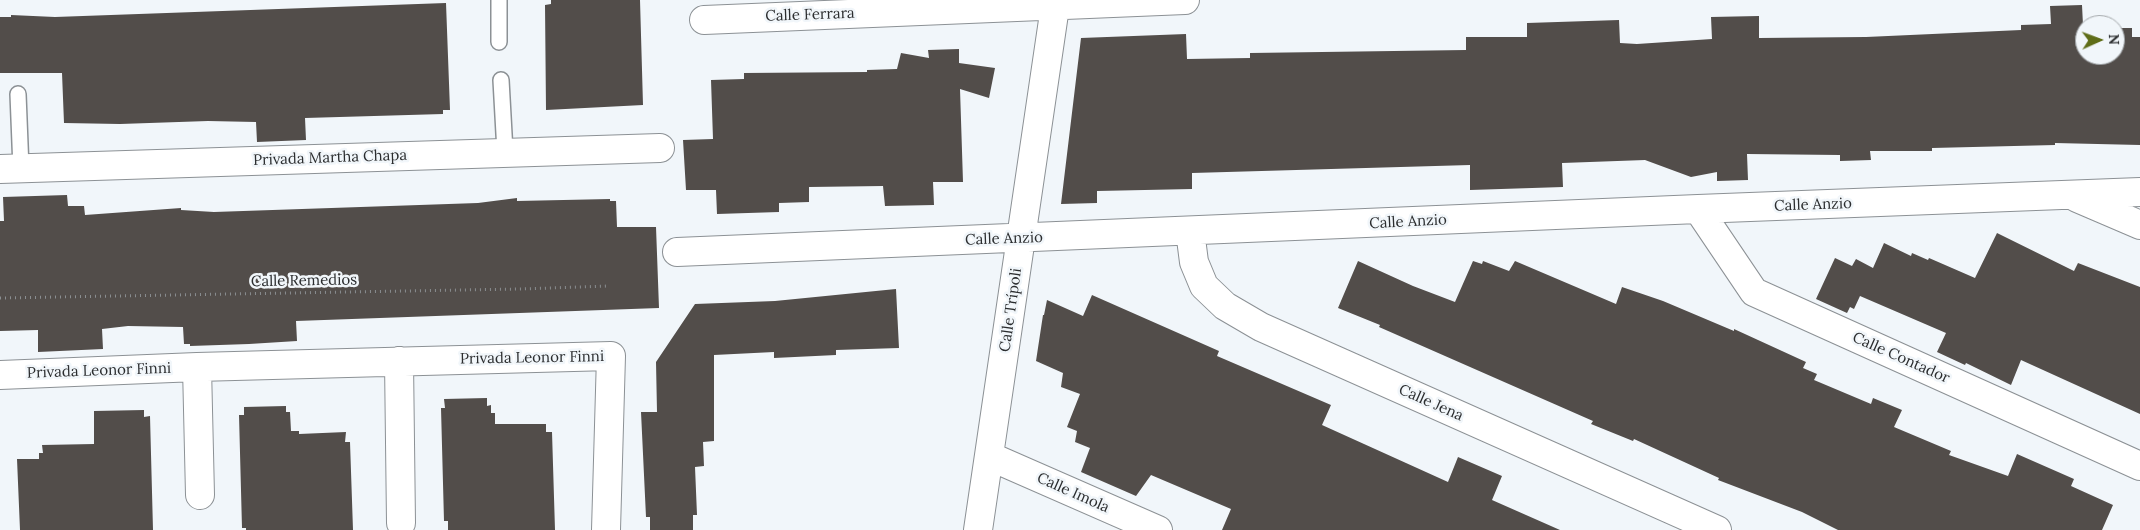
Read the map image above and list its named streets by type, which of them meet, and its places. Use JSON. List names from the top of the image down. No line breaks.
{"streets":{"street":["Calle Ferrara","Privada Martha Chapa","Calle Anzio","Calle Trípoli","Privada Leonor Finni","Calle Contador","Calle Jena","Calle Imola"],"path":["Calle Remedios"]},"crossings":[["Calle Ferrara","Calle Trípoli"],["Calle Anzio","Calle Trípoli"],["Calle Anzio","Calle Contador"],["Calle Anzio","Calle Jena"],["Calle Trípoli","Calle Imola"]],"north":"right"}
